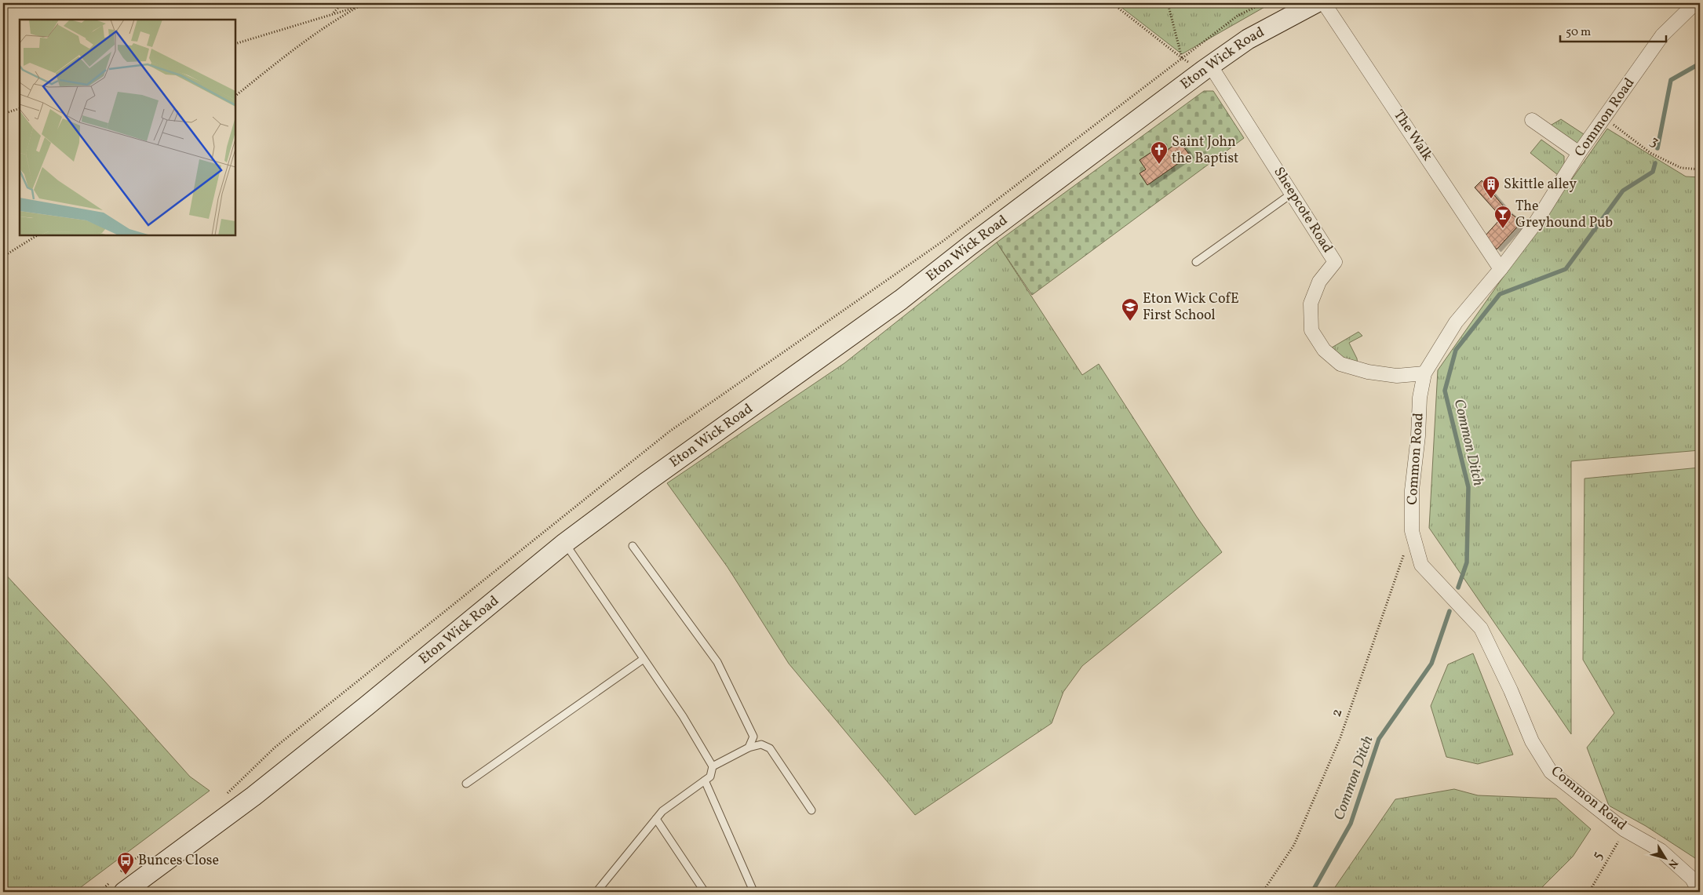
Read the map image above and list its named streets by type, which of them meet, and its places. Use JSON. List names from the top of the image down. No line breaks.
{"streets":{"main road":["Eton Wick Road"],"street":["Common Road","The Walk","Sheepcote Road"],"path":["3","2","5"]},"crossings":[["Eton Wick Road","Sheepcote Road"],["Common Road","The Walk"],["Common Road","3"],["Common Road","Sheepcote Road"],["Common Road","2"],["Common Road","5"]],"water":["Common Ditch"],"places":{"church":["Saint John the Baptist"],"building":["Skittle alley"],"bar":["The Greyhound Pub"],"school or university":["Eton Wick CofE First School"],"bus stop":["Bunces Close"]},"scale_bar":"50 m","north":"bottom right"}
